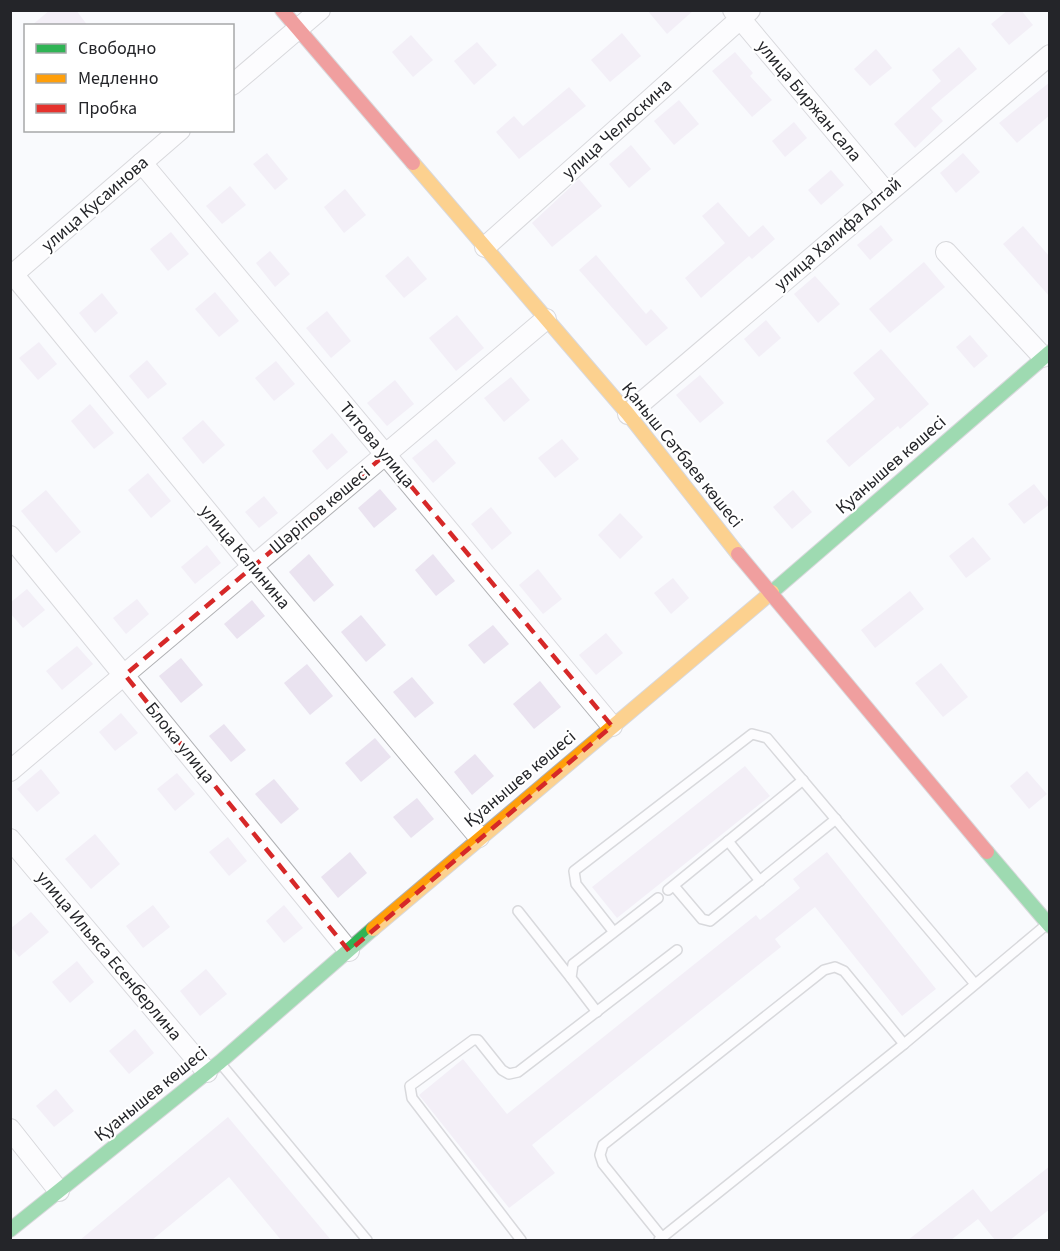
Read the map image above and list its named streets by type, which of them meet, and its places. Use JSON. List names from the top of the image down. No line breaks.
{"streets":{"street":["улица Биржан сала","улица Челюскина","улица Кусаинова","улица Халифа Алтай","Титова улица","Қаныш Сәтбаев көшесі","Қуанышев көшесі","Шәріпов көшесі","улица Калинина","Блока улица","улица Ильяса Есенберлина"]},"crossings":[["улица Биржан сала","улица Челюскина"],["улица Биржан сала","улица Халифа Алтай"],["улица Челюскина","Қаныш Сәтбаев көшесі"],["улица Кусаинова","Титова улица"],["улица Кусаинова","улица Калинина"],["улица Халифа Алтай","Қаныш Сәтбаев көшесі"],["Титова улица","Қуанышев көшесі"],["Титова улица","Шәріпов көшесі"],["Қаныш Сәтбаев көшесі","Қуанышев көшесі"],["Қаныш Сәтбаев көшесі","Шәріпов көшесі"],["Қуанышев көшесі","улица Калинина"],["Қуанышев көшесі","Блока улица"],["Қуанышев көшесі","улица Ильяса Есенберлина"],["Шәріпов көшесі","улица Калинина"],["Шәріпов көшесі","Блока улица"]],"legend":["Свободно","Медленно","Пробка"]}
